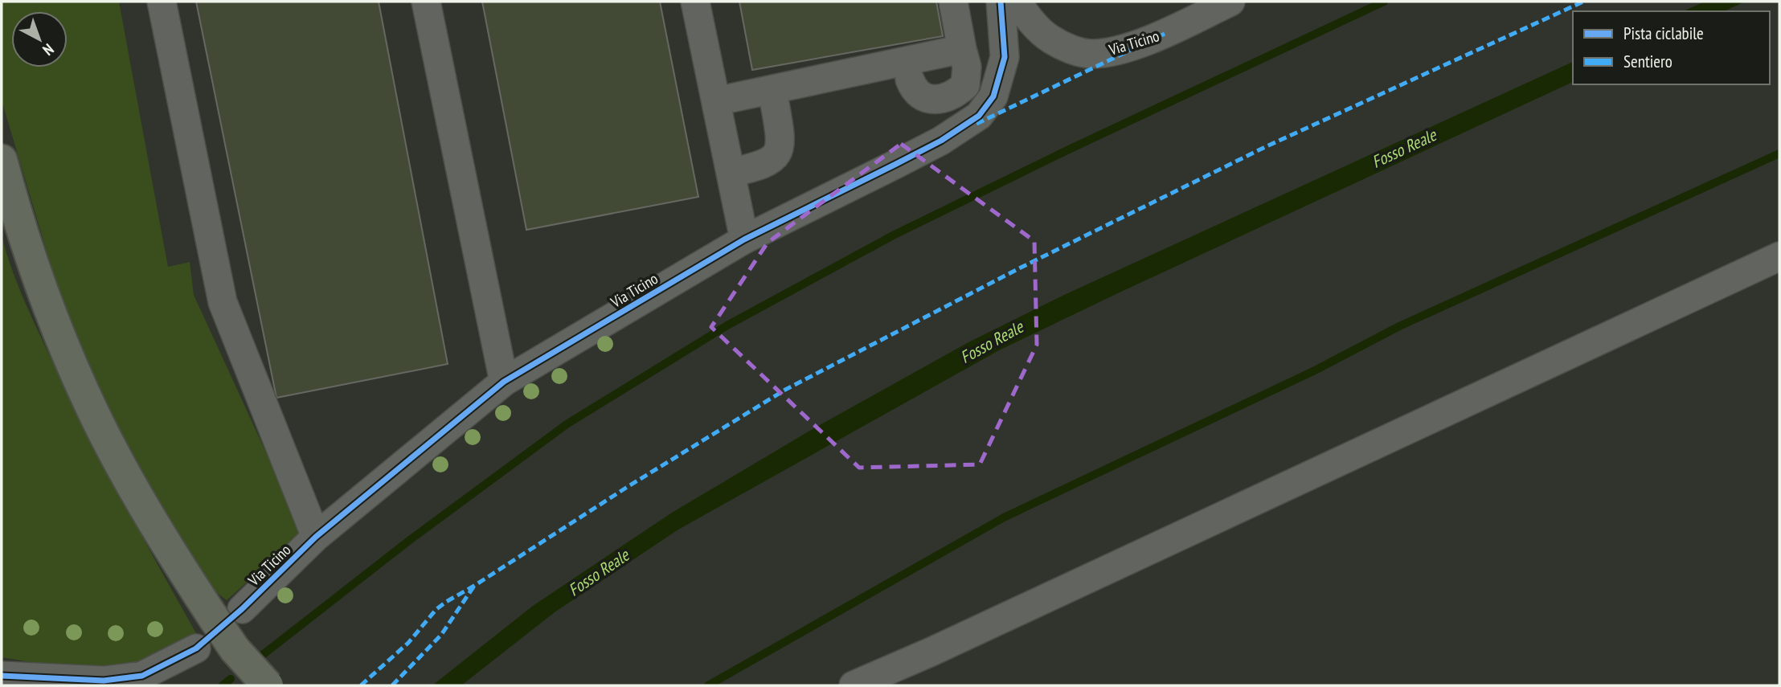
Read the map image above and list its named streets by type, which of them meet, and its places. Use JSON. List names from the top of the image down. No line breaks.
{"streets":{"street":["Via Ticino"]},"water":["Fosso Reale"],"legend":["Pista ciclabile","Sentiero"],"north":"bottom right"}
